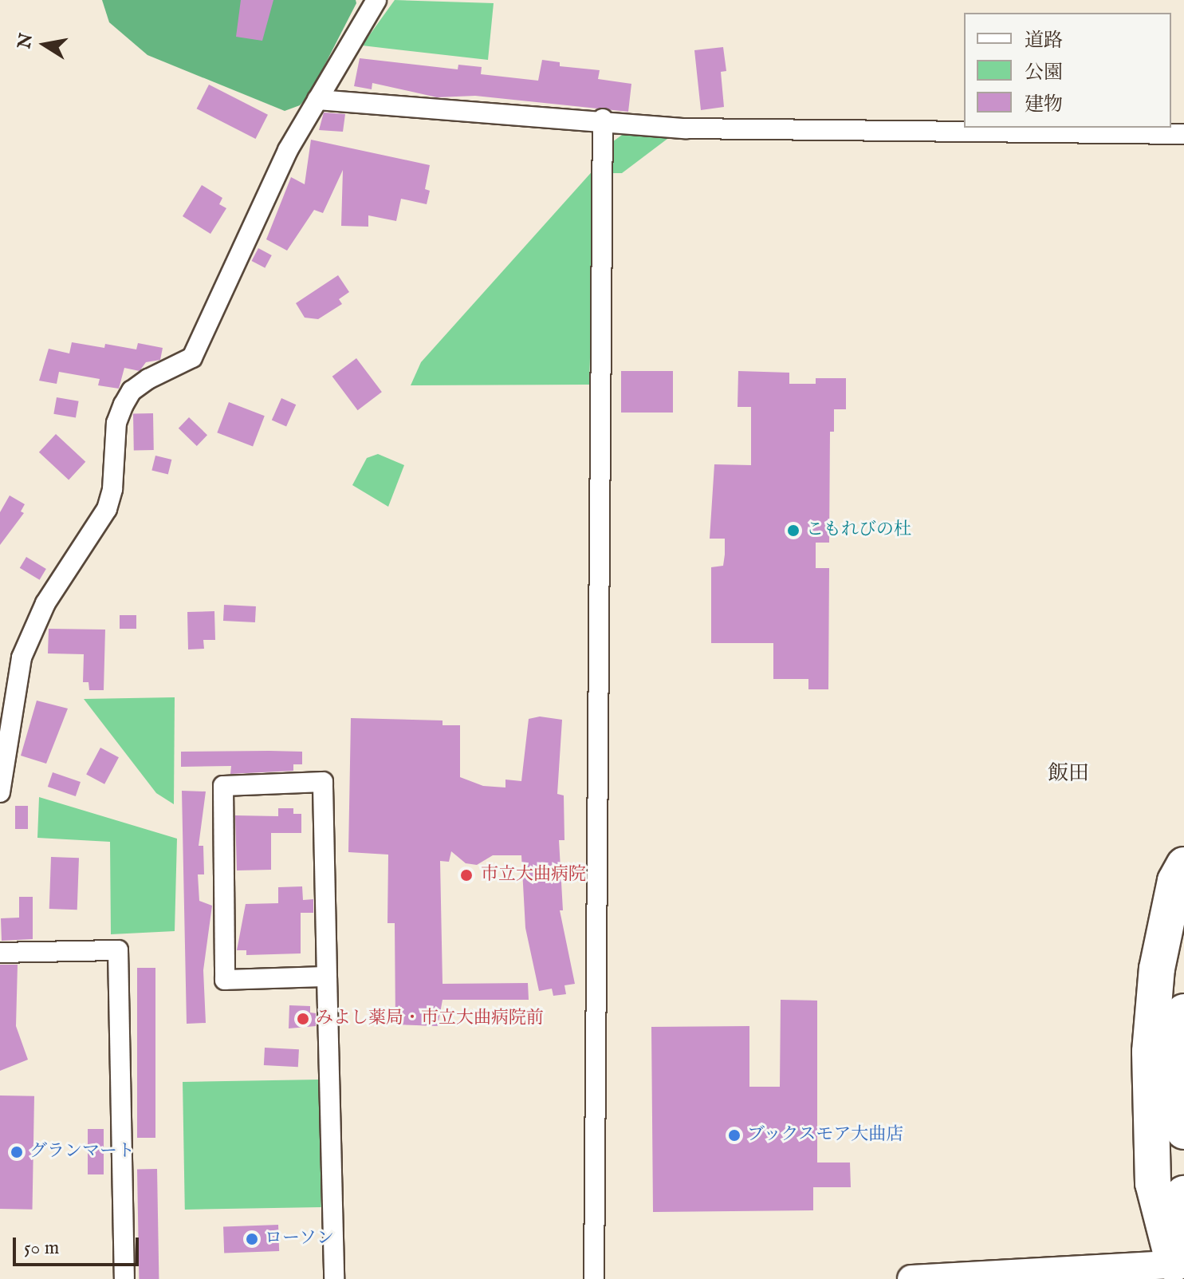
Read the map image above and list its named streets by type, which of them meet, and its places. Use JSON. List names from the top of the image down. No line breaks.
{"districts":["飯田"],"places":["こもれびの杜","市立大曲病院","みよし薬局・市立大曲病院前","ブックスモア大曲店","グランマート","ローソン"],"legend":["道路","公園","建物"],"scale_bar":"50 m","north":"left"}
